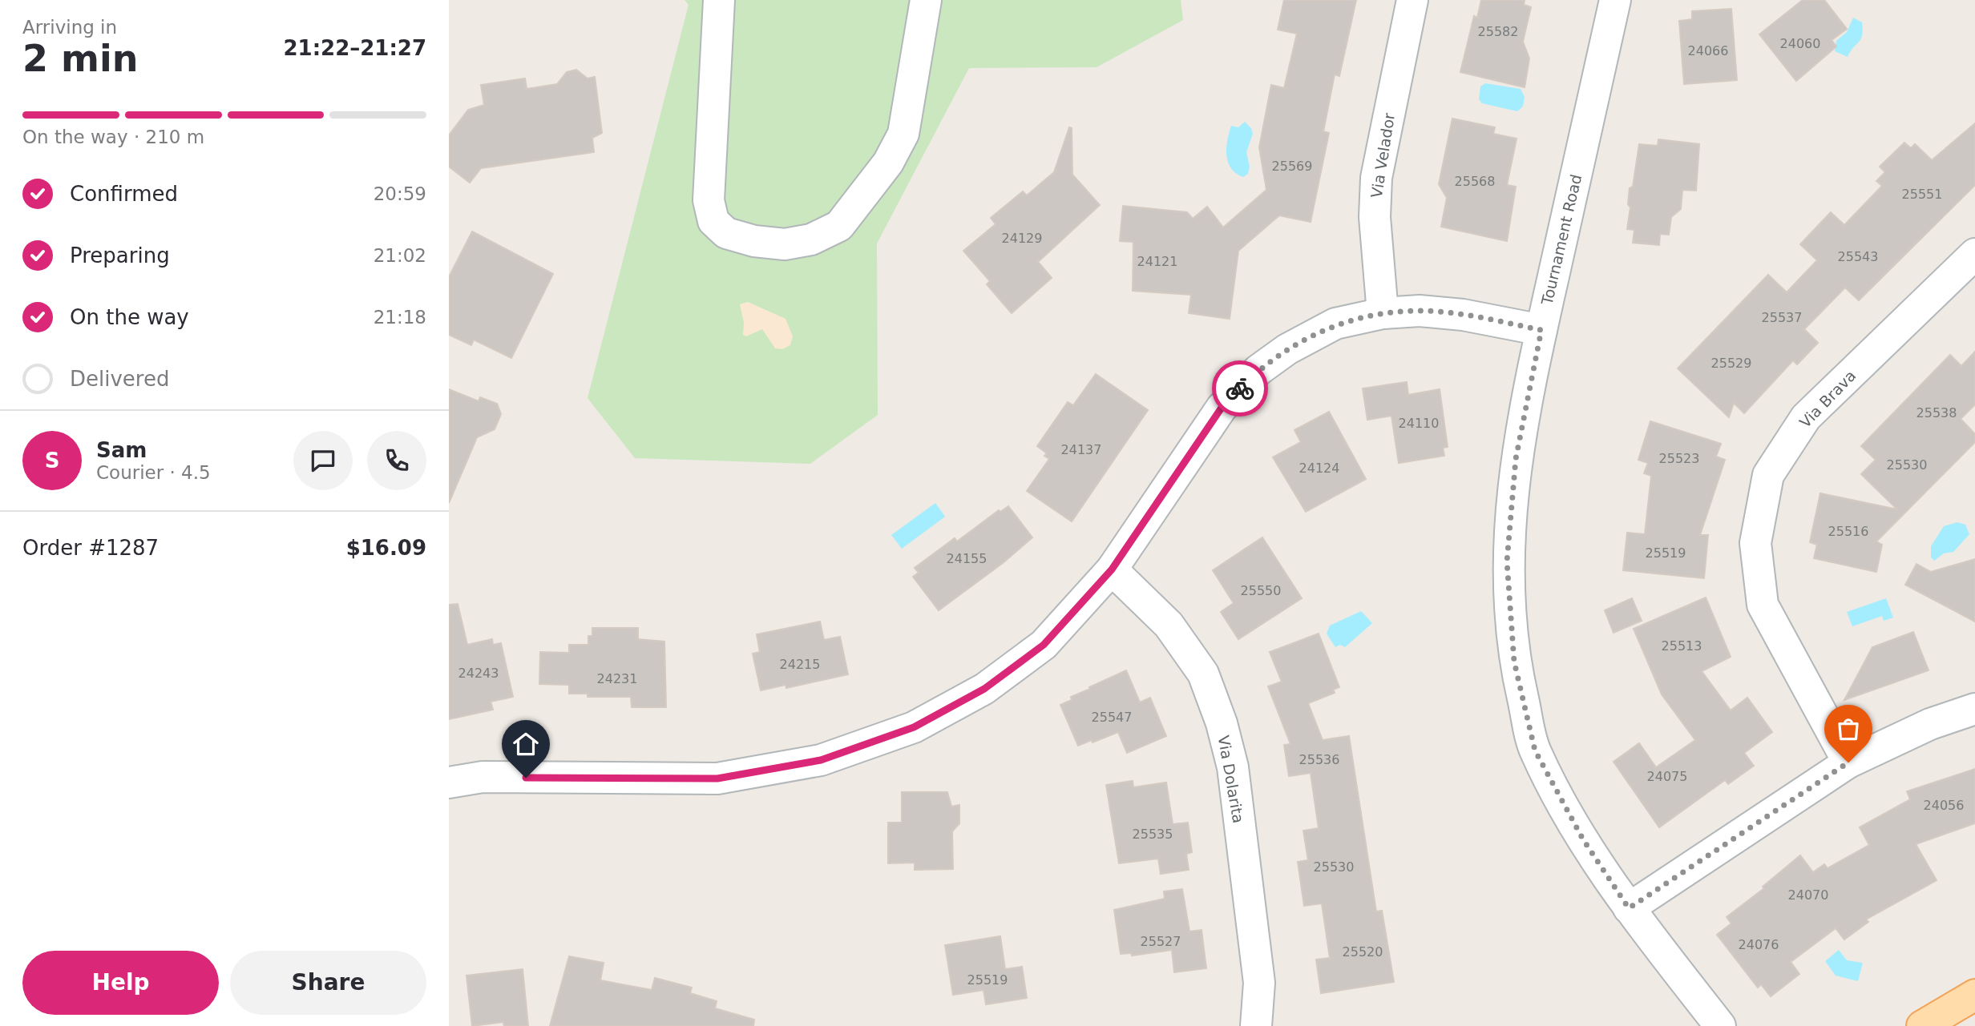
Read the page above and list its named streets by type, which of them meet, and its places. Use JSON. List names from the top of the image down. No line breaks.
{"streets":{"street":["Via Velador","Tournament Road","Via Brava","Via Dolarita"]},"house_numbers":["25582","24060","24066","25569","25568","25551","24129","25543","24121","25537","25529","25538","24110","24137","25523","25530","24124","25516","25519","24155","25550","25513","24215","24243","24231","25547","25536","24075","24056","25535","25530","24070","25527","24076","25520","25519"],"page":{"heading":["2 min","Arriving in","21:22–21:27"],"panel":["Sam","Courier · 4.5","Order #1287","$16.09"],"bar":"On the way · 210 m","list":[["Confirmed","20:59"],["Preparing","21:02"],["On the way","21:18"],"Delivered"],"round":"S","buttons":["Help","Share"]}}
